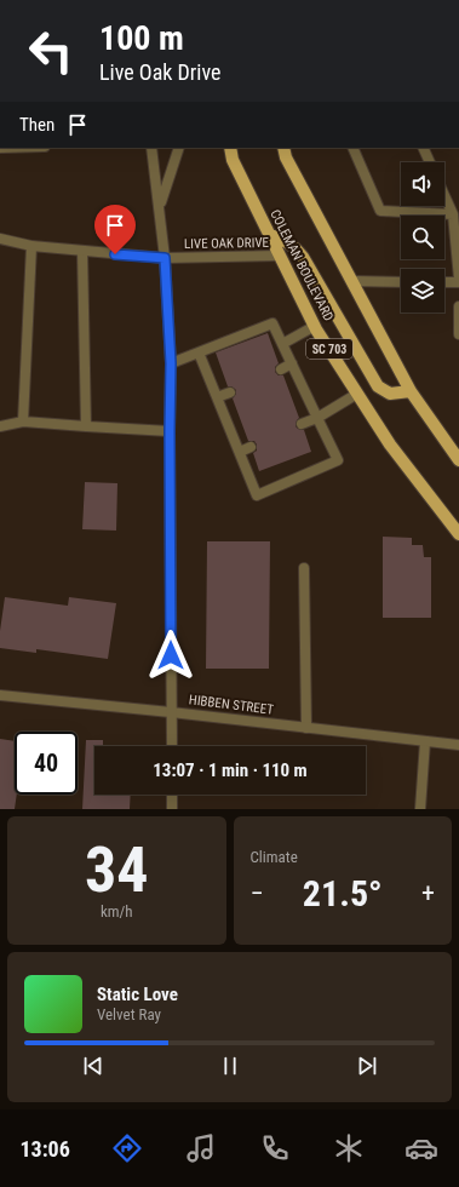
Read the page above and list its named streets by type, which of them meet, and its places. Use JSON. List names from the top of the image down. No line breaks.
{"streets":{"main road":["COLEMAN BOULEVARD","SC 703"],"street":["LIVE OAK DRIVE","HIBBEN STREET"]},"crossings":[["LIVE OAK DRIVE","COLEMAN BOULEVARD"]],"page":{"turn":["100 m","Live Oak Drive"],"then":"Then","limit":"40","trip":"13:07 · 1 min · 110 m","tile":[["34","km/h"],"Climate"],"heat":["−","21.5°","+"],"song":["Static Love","Velvet Ray"],"tabs":"13:06"}}
